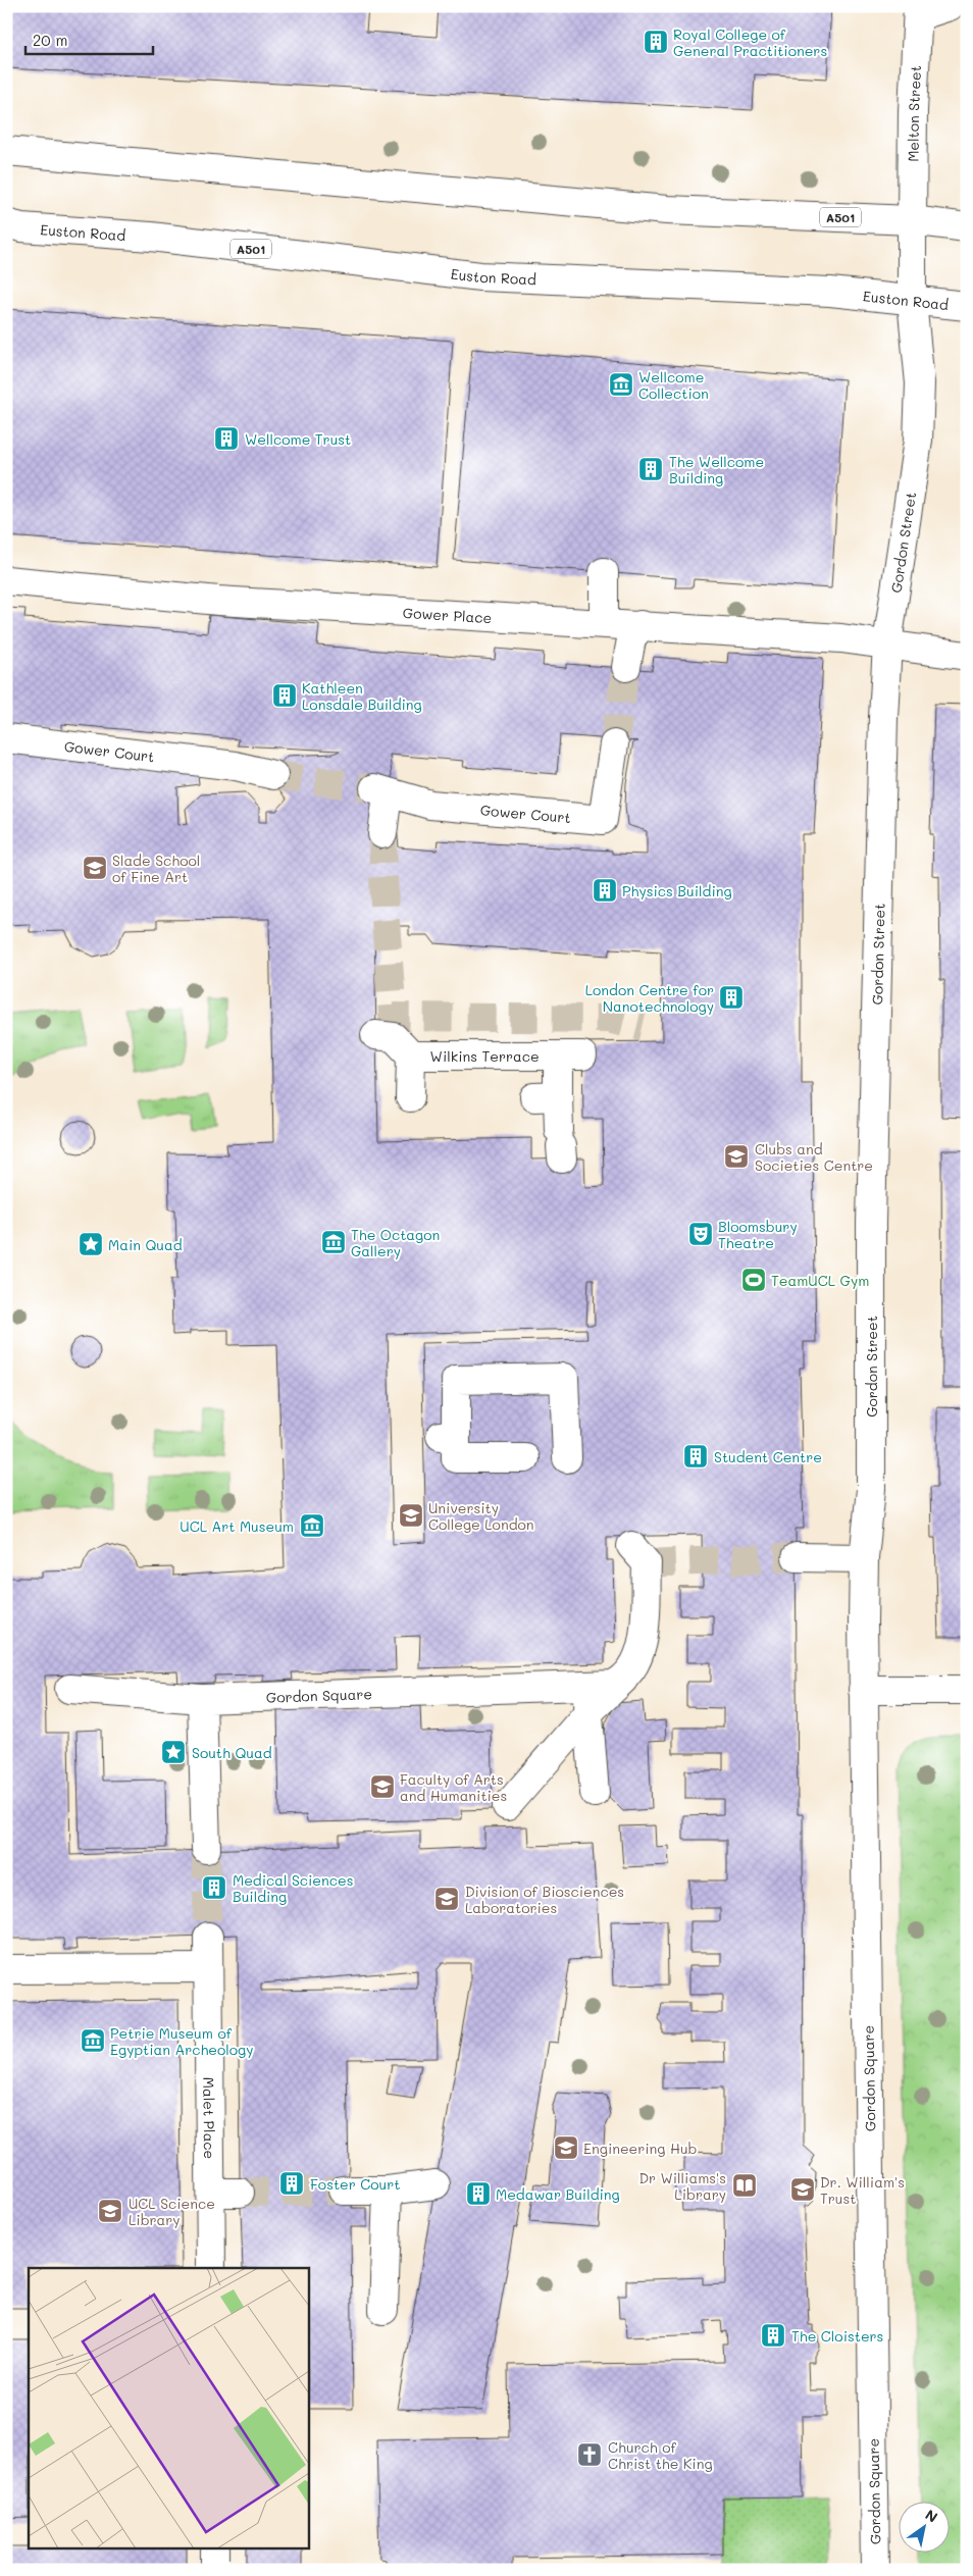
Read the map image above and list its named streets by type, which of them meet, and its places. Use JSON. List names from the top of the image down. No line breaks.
{"streets":{"main road":["Melton Street","A501","Euston Road","Gordon Street","Gower Place","Gower Court","Wilkins Terrace","Gordon Square","Malet Place"]},"crossings":[["Melton Street","A501"],["Melton Street","Gordon Street"],["A501","Gordon Street"],["Euston Road","Gordon Street"],["Gordon Street","Gower Place"],["Gordon Street","Gordon Square"]],"places":{"building":["Royal College of General Practitioners","Wellcome Trust","The Wellcome Building","Kathleen Lonsdale Building","Physics Building","London Centre for Nanotechnology","Student Centre","Medical Sciences Building","Foster Court","Medawar Building","The Cloisters"],"museum":["Wellcome Collection","The Octagon Gallery","UCL Art Museum","Petrie Museum of Egyptian Archeology"],"school or university":["Slade School of Fine Art","Clubs and Societies Centre","University College London","Faculty of Arts and Humanities","Division of Biosciences Laboratories","Engineering Hub","Dr. William's Trust","UCL Science Library"],"theatre":["Bloomsbury Theatre"],"place":["Main Quad","South Quad"],"sports":["TeamUCL Gym"],"library":["Dr Williams's Library"],"church":["Church of Christ the King"]},"scale_bar":"20 m","north":"top right"}
